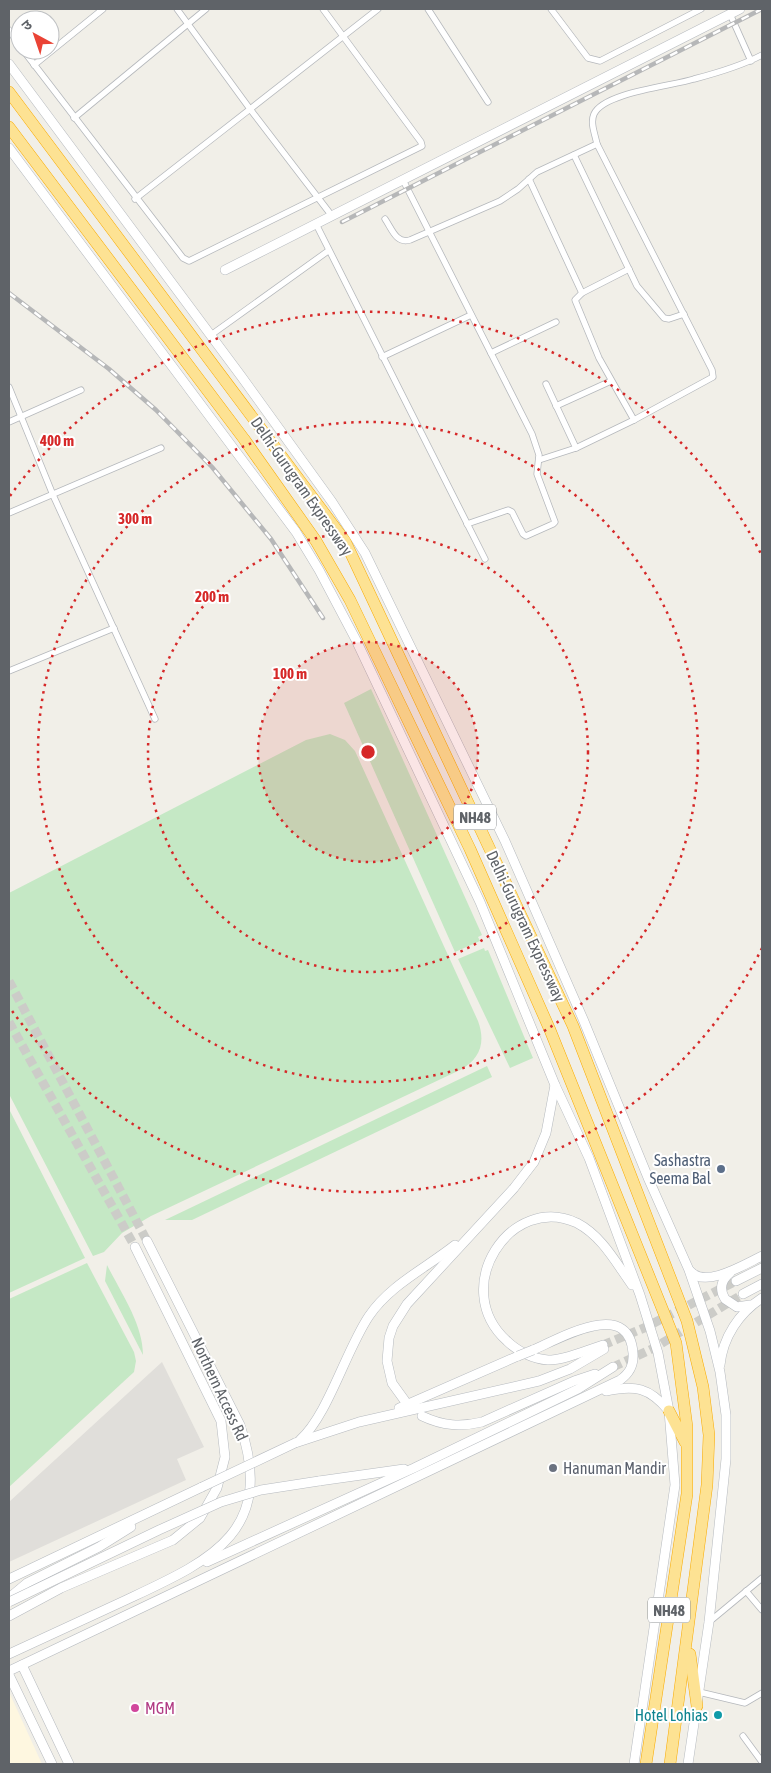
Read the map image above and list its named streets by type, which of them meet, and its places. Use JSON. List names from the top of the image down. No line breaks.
{"streets":{"highway":["Delhi-Gurugram Expressway","NH48"],"main road":["Northern Access Rd"]},"crossings":[["Delhi-Gurugram Expressway","NH48"]],"places":["Sashastra Seema Bal","Hanuman Mandir","MGM","Hotel Lohias"],"north":"top left","rings":["400 m","300 m","200 m","100 m"]}
